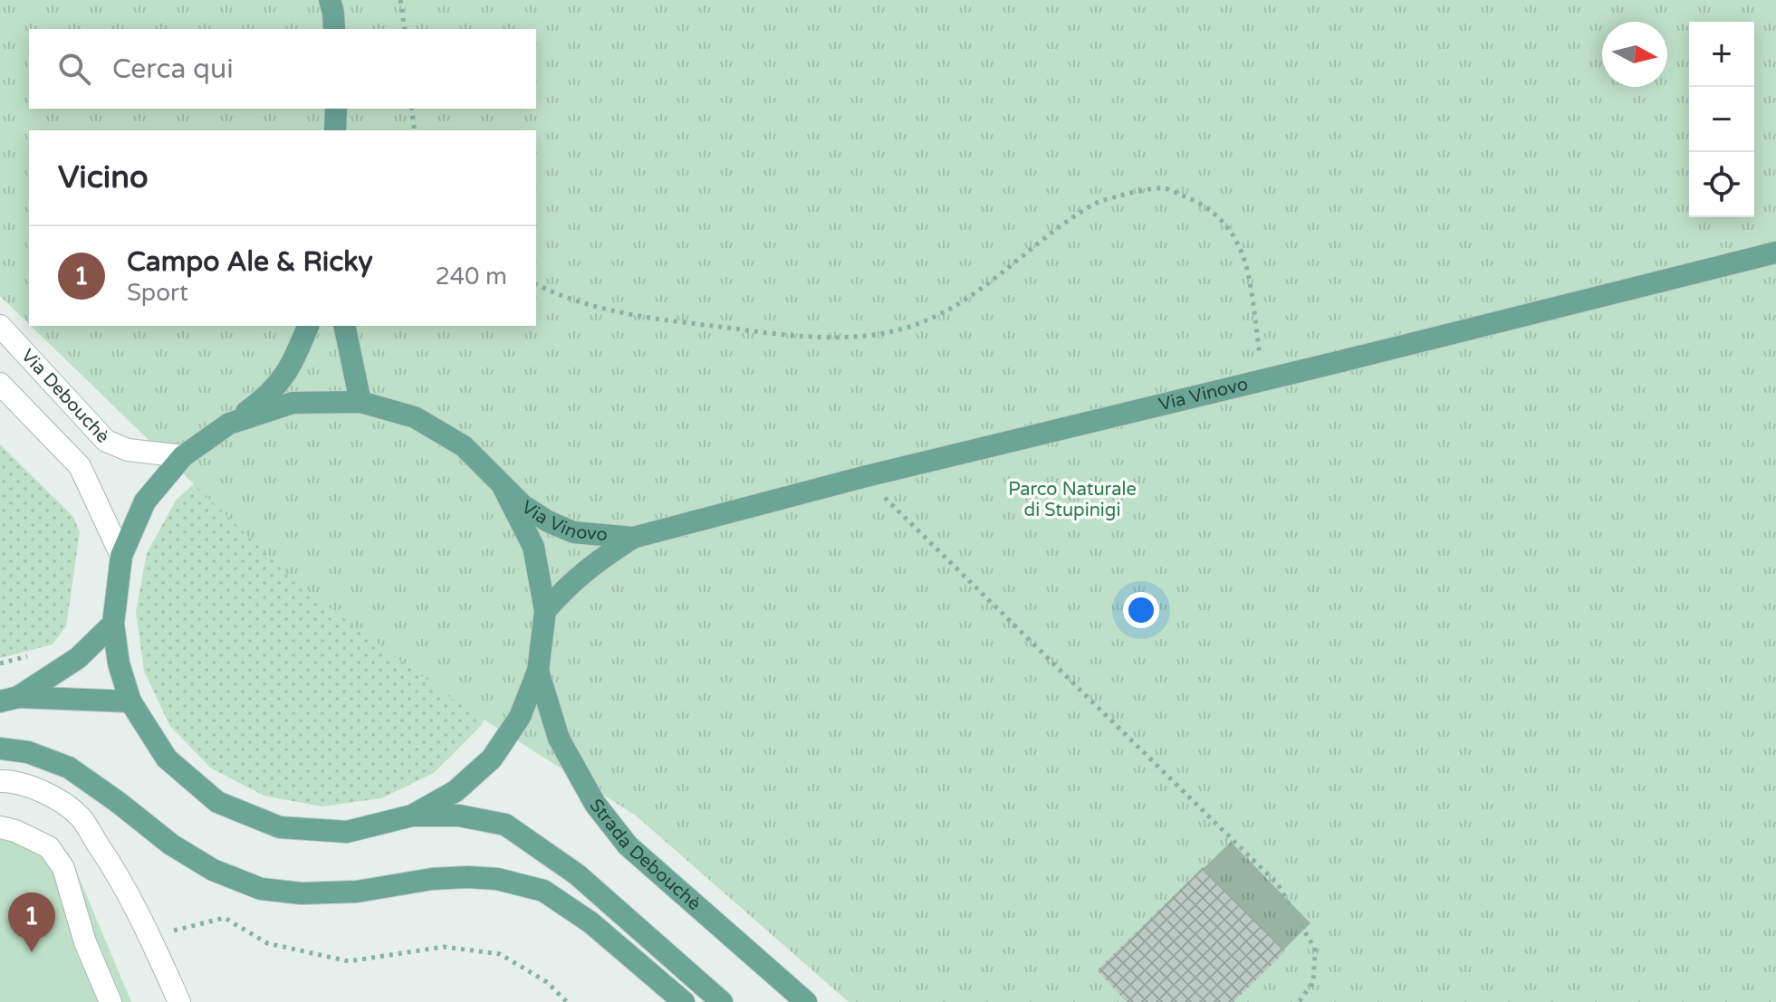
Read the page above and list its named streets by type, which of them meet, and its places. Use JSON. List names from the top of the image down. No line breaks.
{"streets":{"main road":["Via Vinovo","Strada Debouchè"],"street":["Via Debouchè"]},"parks":["Parco Naturale di Stupinigi"],"north":"right","page":{"map_buttons":["+","−"],"search":"Cerca qui","heading":"Vicino","list":[{"mark":"1","name":"Campo Ale & Ricky","note":"Sport","value":"240 m"}],"pins":"1"}}
